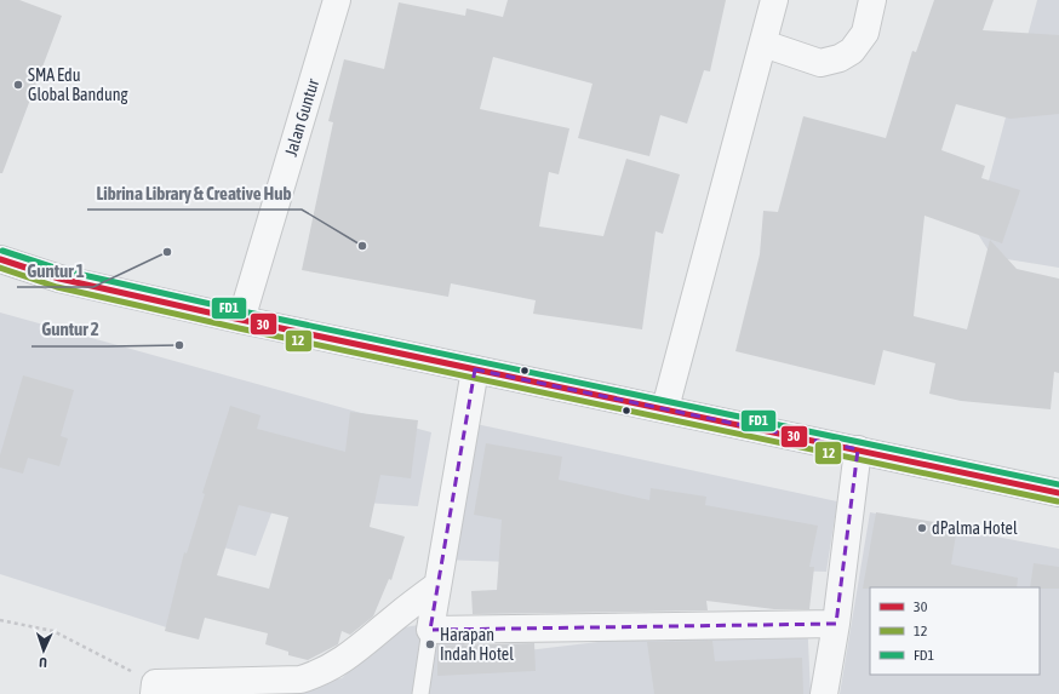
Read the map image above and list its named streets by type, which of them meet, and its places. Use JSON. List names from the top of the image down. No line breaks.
{"streets":{"street":["Jalan Guntur"]},"places":["SMA Edu Global Bandung","Librina Library & Creative Hub","Guntur 1","Guntur 2","dPalma Hotel","Harapan Indah Hotel"],"lines":["transit line FD1","transit line 30","transit line 12"],"legend":["30","12","FD1"],"north":"bottom"}
